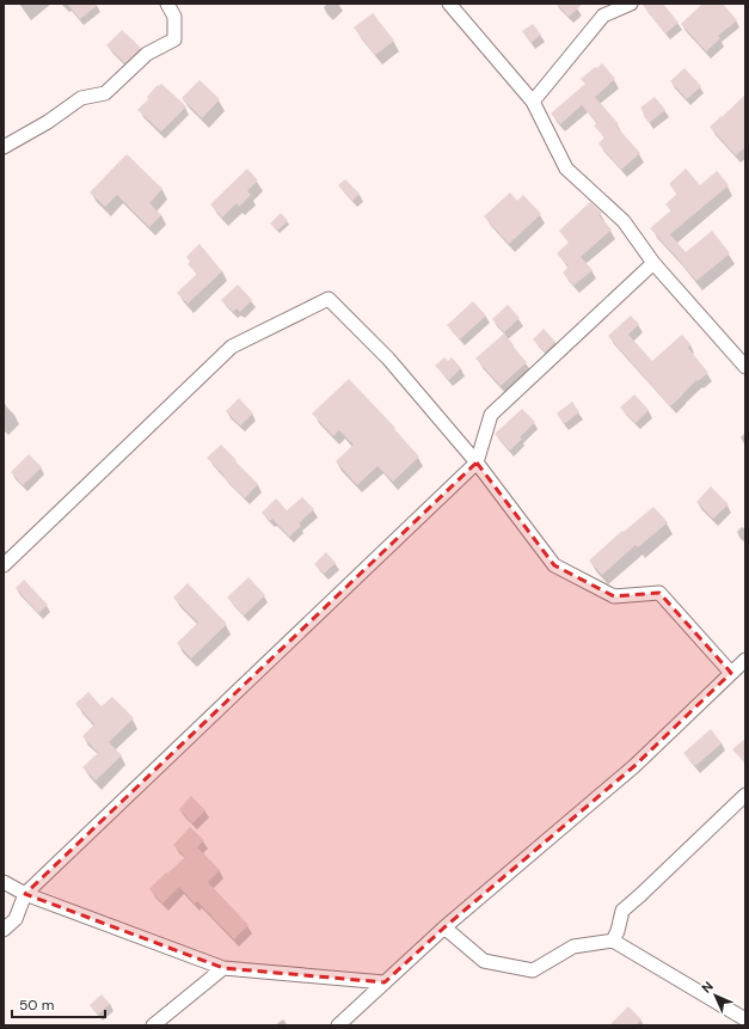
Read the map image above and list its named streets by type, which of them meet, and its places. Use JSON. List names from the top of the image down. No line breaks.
{"scale_bar":"50 m","north":"top left"}
